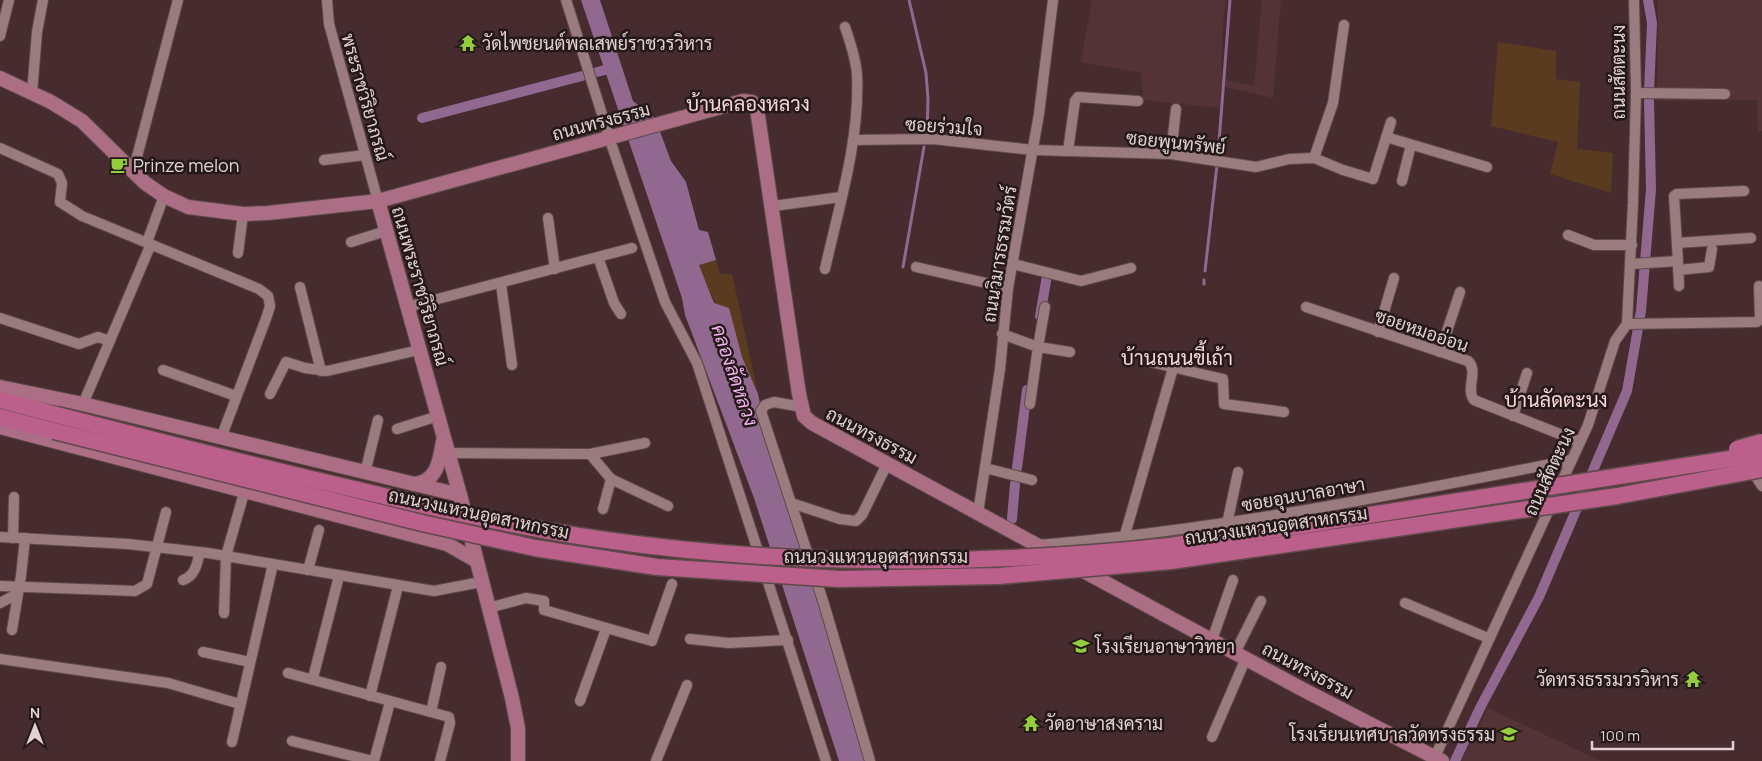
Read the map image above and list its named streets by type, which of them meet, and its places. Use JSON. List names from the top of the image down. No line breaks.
{"streets":{"main road":["ถนนทรงธรรม","ถนนพระราชวิริยาภรณ์","ถนนวงแหวนอุตสาหกรรม"],"street":["ถนนสัตตะนง","พระราชวิริยาภรณ์","ซอยร่วมใจ","ซอยพูนทรัพย์","ถนนวิมารธรรมวัตร์","ซอยหมออ่อน","ซอยอุนบาลอาษา"]},"crossings":[["ถนนสัตตะนง","ถนนทรงธรรม"],["ถนนสัตตะนง","ซอยหมออ่อน"],["ถนนสัตตะนง","ซอยอุนบาลอาษา"],["พระราชวิริยาภรณ์","ถนนทรงธรรม"],["พระราชวิริยาภรณ์","ถนนพระราชวิริยาภรณ์"],["ถนนทรงธรรม","ถนนวิมารธรรมวัตร์"],["ถนนทรงธรรม","ถนนพระราชวิริยาภรณ์"],["ถนนทรงธรรม","ซอยอุนบาลอาษา"],["ซอยร่วมใจ","ซอยพูนทรัพย์"],["ซอยร่วมใจ","ถนนวิมารธรรมวัตร์"],["ซอยพูนทรัพย์","ถนนวิมารธรรมวัตร์"],["ถนนพระราชวิริยาภรณ์","ถนนวงแหวนอุตสาหกรรม"]],"districts":["บ้านคลองหลวง","บ้านถนนขี้เถ้า","บ้านลัดตะนง"],"water":["คลองลัดหลวง"],"places":{"temple":["วัดไพชยนต์พลเสพย์ราชวรวิหาร","วัดทรงธรรมวรวิหาร","วัดอาษาสงคราม"],"cafe":["Prinze melon"],"school or university":["โรงเรียนอาษาวิทยา","โรงเรียนเทศบาลวัดทรงธรรม"]},"scale_bar":"100 m","north":"top"}
